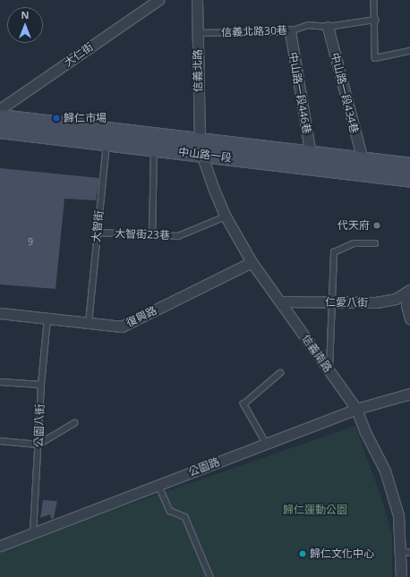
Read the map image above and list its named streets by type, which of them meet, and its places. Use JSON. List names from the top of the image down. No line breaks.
{"streets":{"main road":["中山路一段"],"street":["大仁街","信義北路","中山路一段446巷","中山路一段434巷","仁愛八街","復興路","信義南路","公園路"],"lane":["信義北路30巷","大智街","大智街23巷","公園八街"]},"crossings":[["信義北路30巷","信義北路"],["信義北路30巷","中山路一段446巷"],["信義北路30巷","中山路一段434巷"],["信義北路","中山路一段"],["信義北路","信義南路"],["中山路一段446巷","中山路一段"],["中山路一段434巷","中山路一段"],["中山路一段","大智街"],["中山路一段","信義南路"],["大智街","大智街23巷"],["大智街","復興路"],["大智街23巷","信義南路"],["仁愛八街","信義南路"],["復興路","信義南路"],["復興路","公園八街"],["信義南路","公園路"],["公園八街","公園路"]],"parks":["歸仁運動公園"],"places":["歸仁市場","代天府","歸仁文化中心"],"house_numbers":["9"],"north":"top"}
